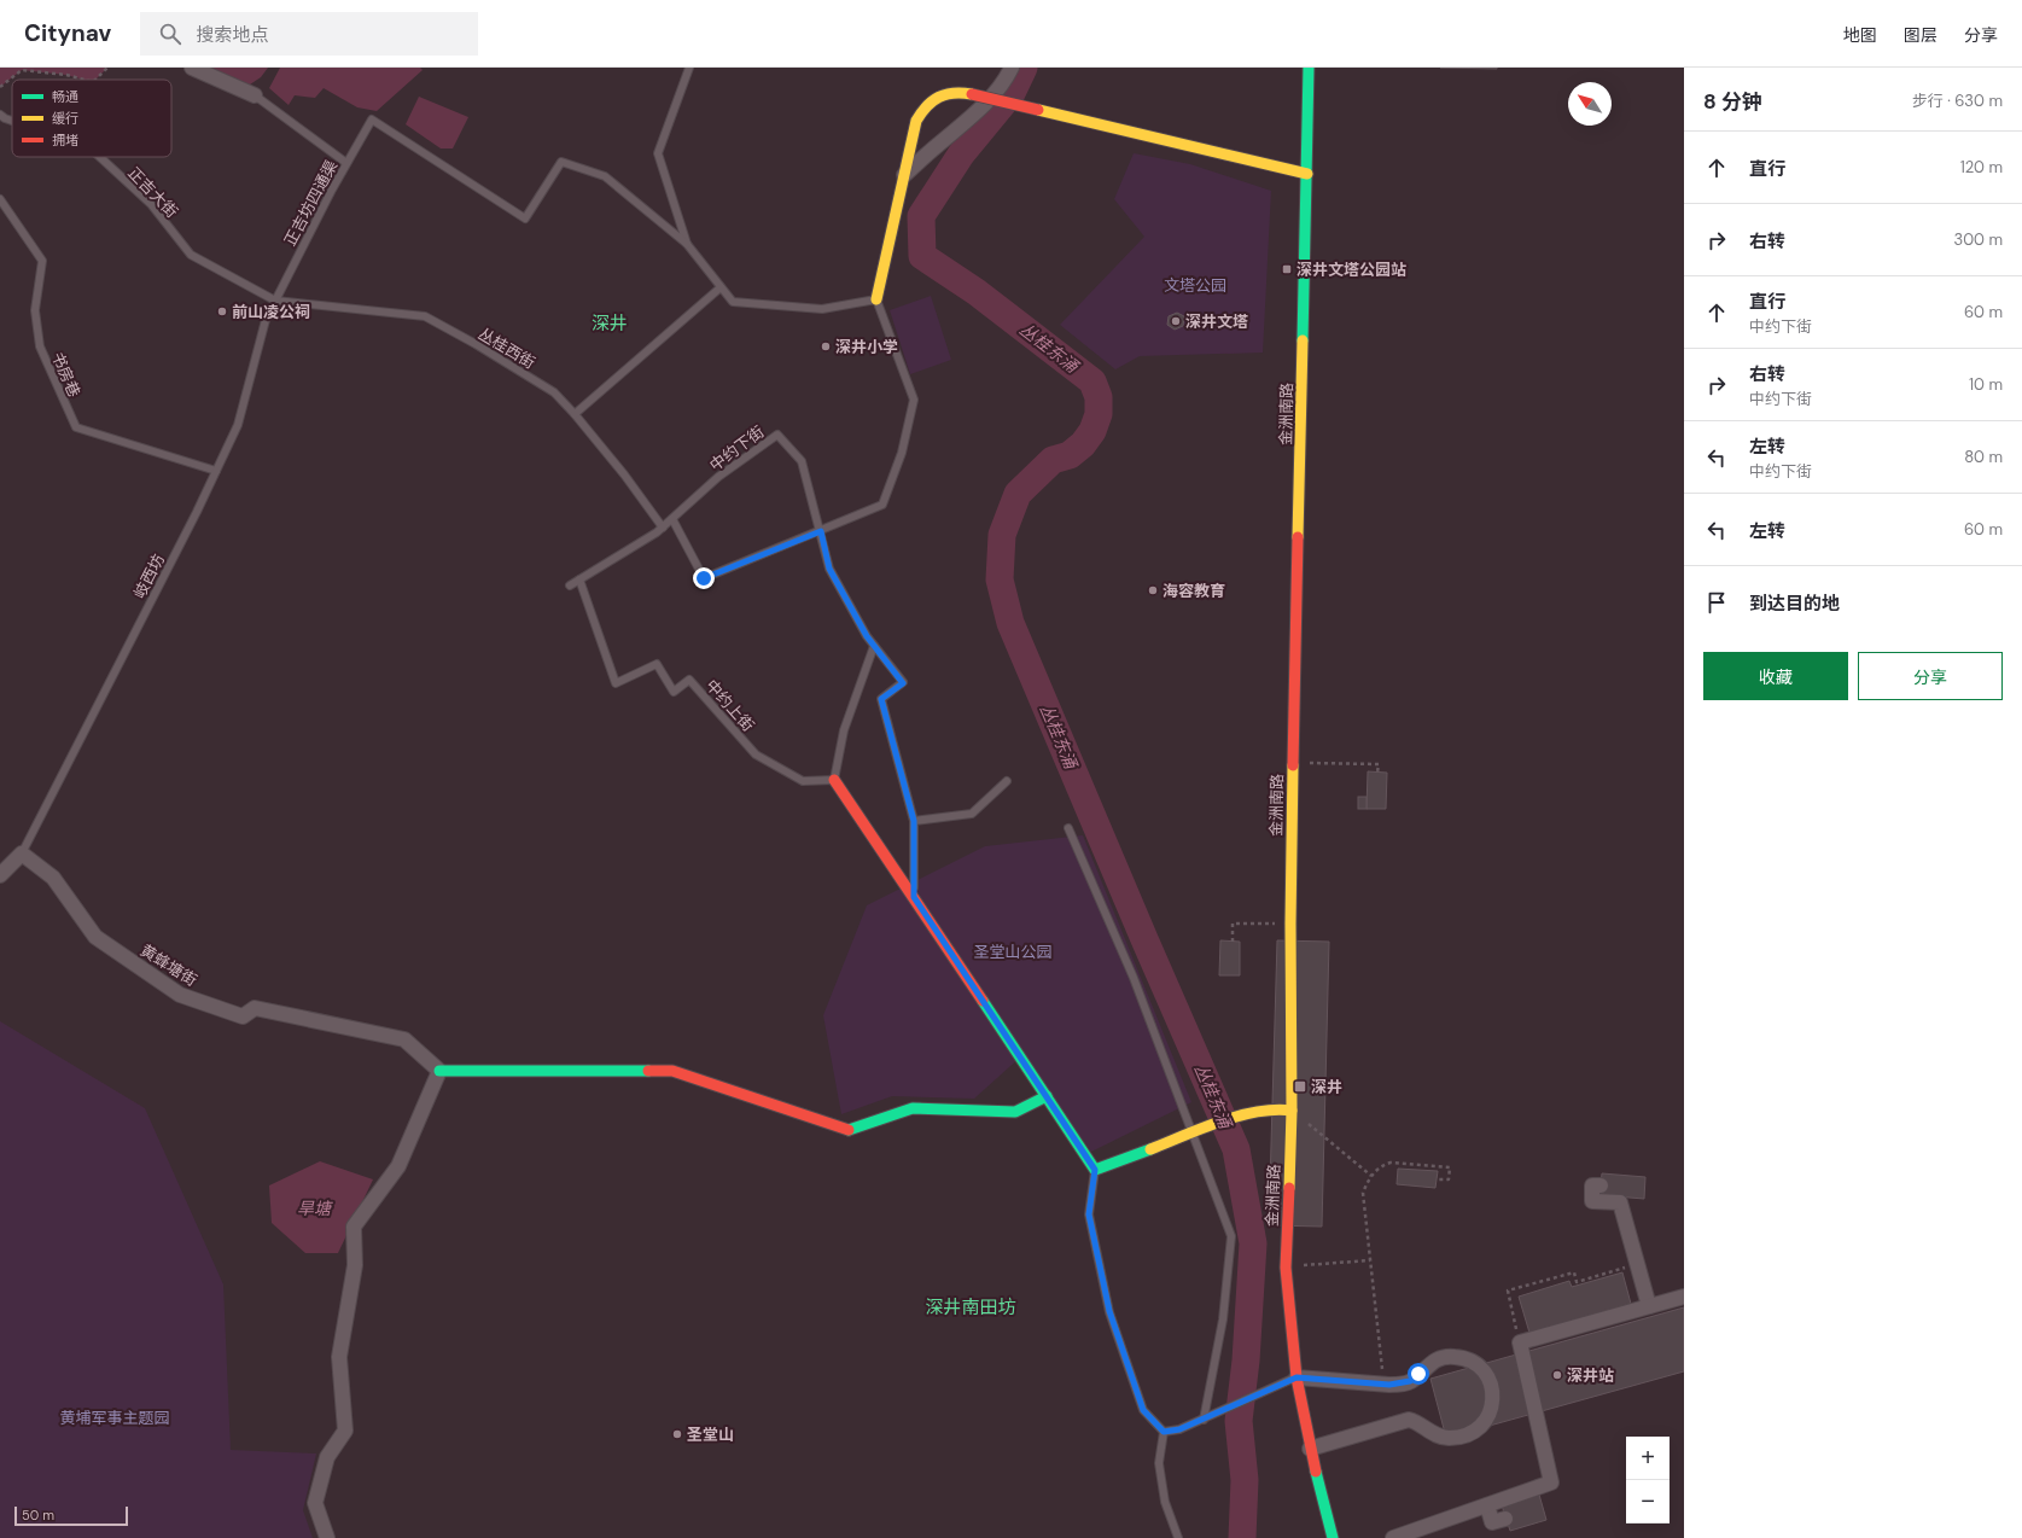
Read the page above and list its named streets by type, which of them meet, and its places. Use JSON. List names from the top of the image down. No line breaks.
{"streets":{"street":["金洲南路","黄蜂塘街"],"lane":["正吉大街","正吉坊四通渠","丛桂西街","书房巷","中约下街","岐西坊","中约上街"]},"crossings":[["正吉大街","正吉坊四通渠"],["正吉大街","丛桂西街"],["正吉大街","岐西坊"],["正吉坊四通渠","丛桂西街"],["正吉坊四通渠","岐西坊"],["丛桂西街","中约下街"],["丛桂西街","岐西坊"],["书房巷","岐西坊"],["中约下街","中约上街"],["岐西坊","黄蜂塘街"]],"districts":["深井","深井南田坊"],"water":["丛桂东涌","旱塘"],"parks":["文塔公园","圣堂山公园","黄埔军事主题园"],"places":{"transit":["深井文塔公园站","深井"],"other":["前山凌公祠","深井文塔","深井小学","海容教育","深井站","圣堂山"]},"legend":["畅通","缓行","拥堵"],"scale_bar":"50 m","north":"top left","page":{"header":"Citynav","search":"搜索地点","nav":["地图","图层","分享"],"heading":["8 分钟","步行 · 630 m"],"list":[["直行","120 m"],["右转","300 m"],["直行","中约下街","60 m"],["右转","中约下街","10 m"],["左转","中约下街","80 m"],["左转","60 m"],"到达目的地"],"buttons":["收藏","分享"],"map_buttons":["+","−"],"scale":"50 m"}}
